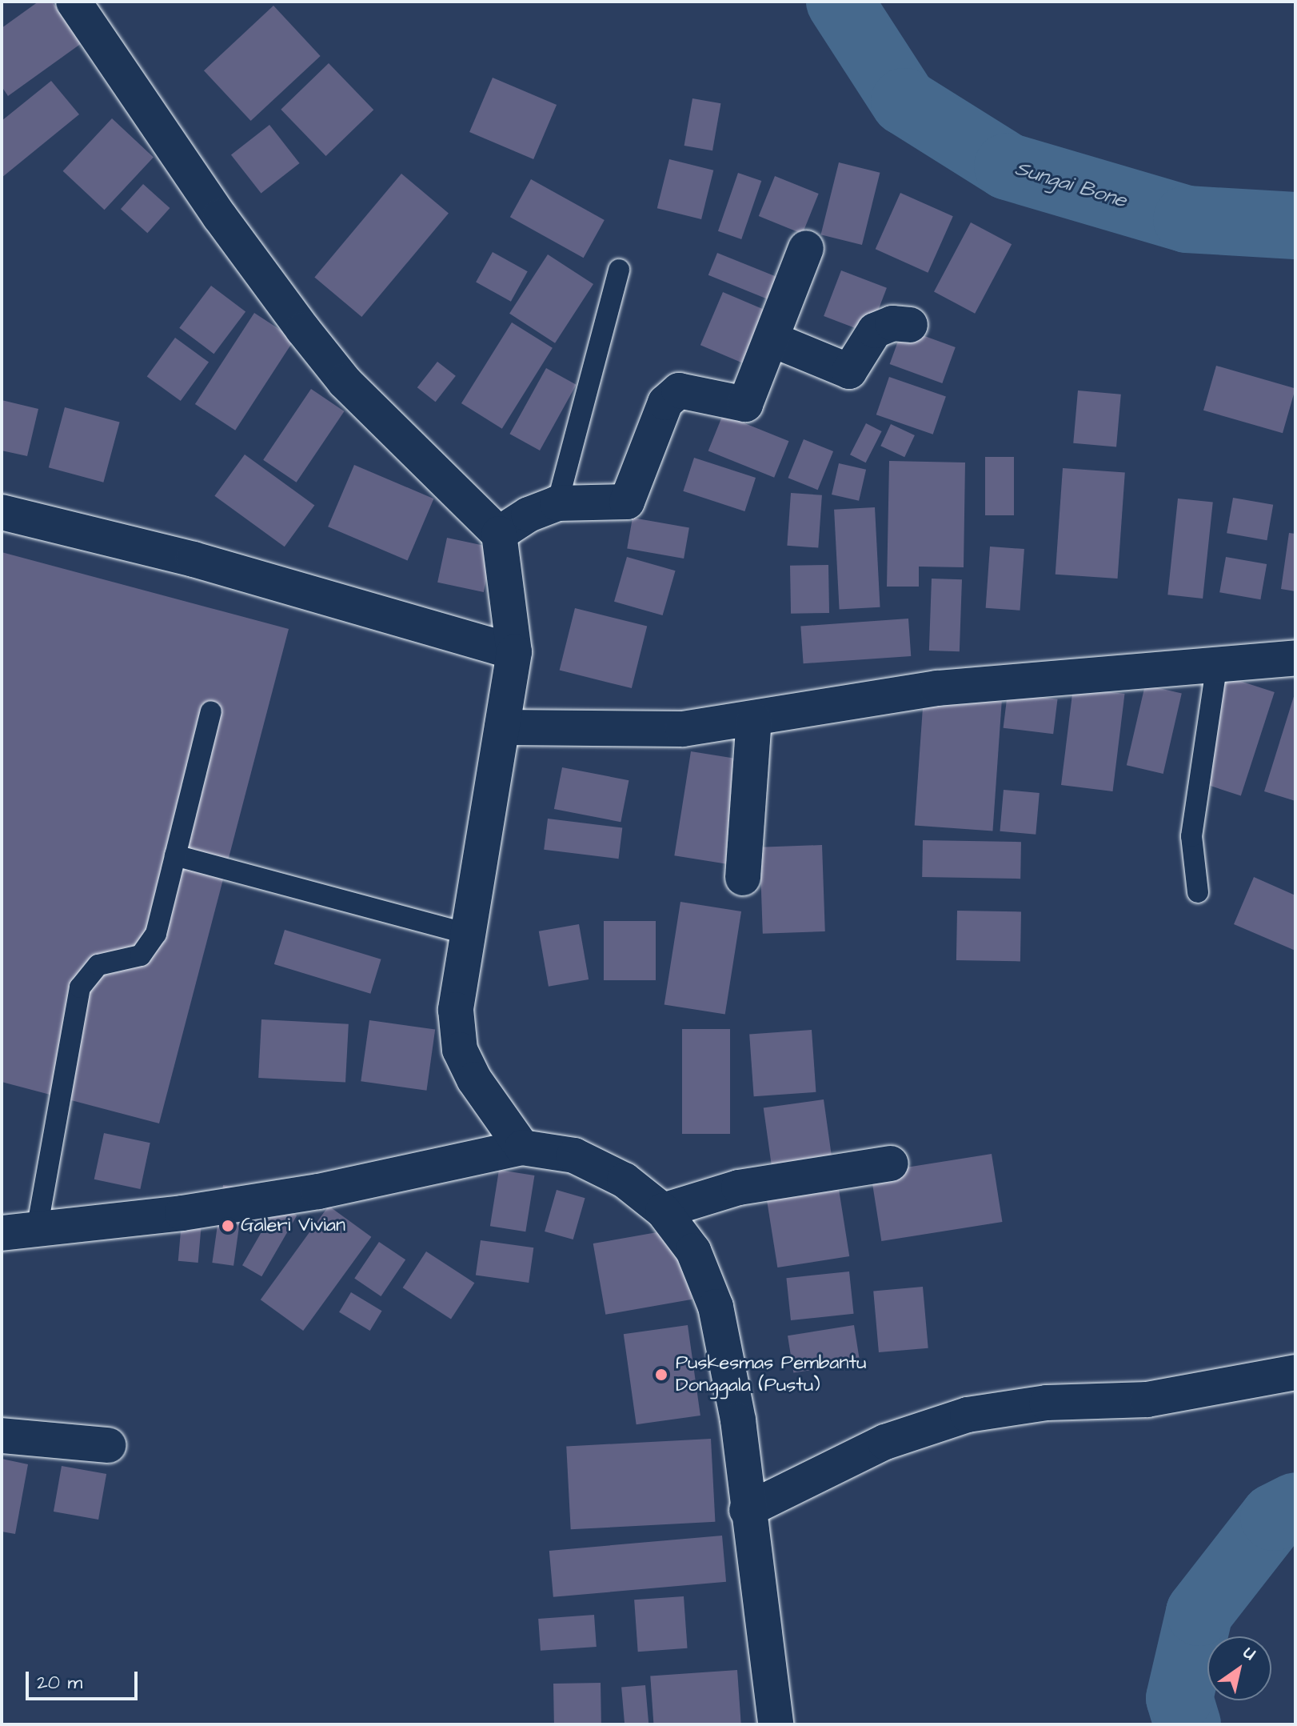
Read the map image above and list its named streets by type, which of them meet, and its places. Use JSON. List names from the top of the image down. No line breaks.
{"water":["Sungai Bone"],"places":["Galeri Vivian","Puskesmas Pembantu Donggala (Pustu)"],"scale_bar":"20 m","north":"top right"}
